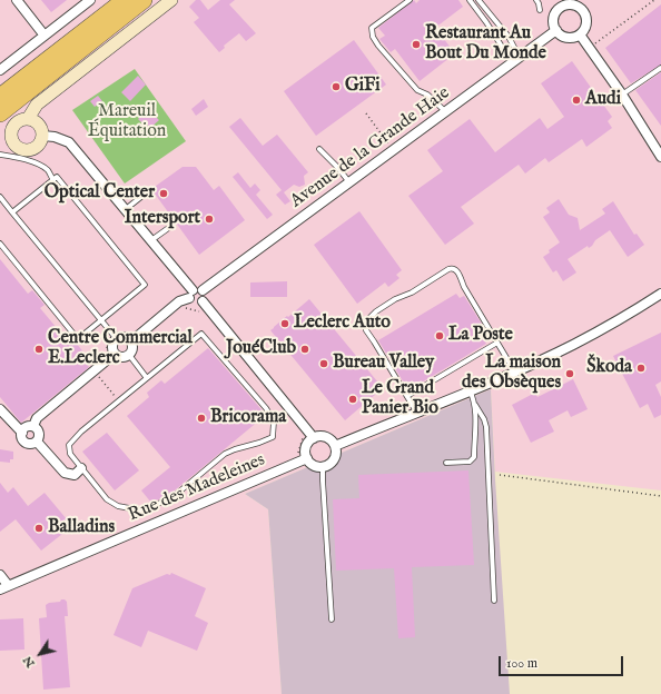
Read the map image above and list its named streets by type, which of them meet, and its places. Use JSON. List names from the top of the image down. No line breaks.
{"streets":{"street":["Avenue de la Grande Haie","Rue des Madeleines"]},"parks":["Mareuil Équitation"],"places":["Restaurant Au Bout Du Monde","GiFi","Audi","Optical Center","Intersport","Leclerc Auto","La Poste","Centre Commercial E.Leclerc","JouéClub","Bureau Valley","Škoda","La maison des Obsèques","Le Grand Panier Bio","Bricorama","Balladins"],"scale_bar":"100 m","north":"bottom left"}
